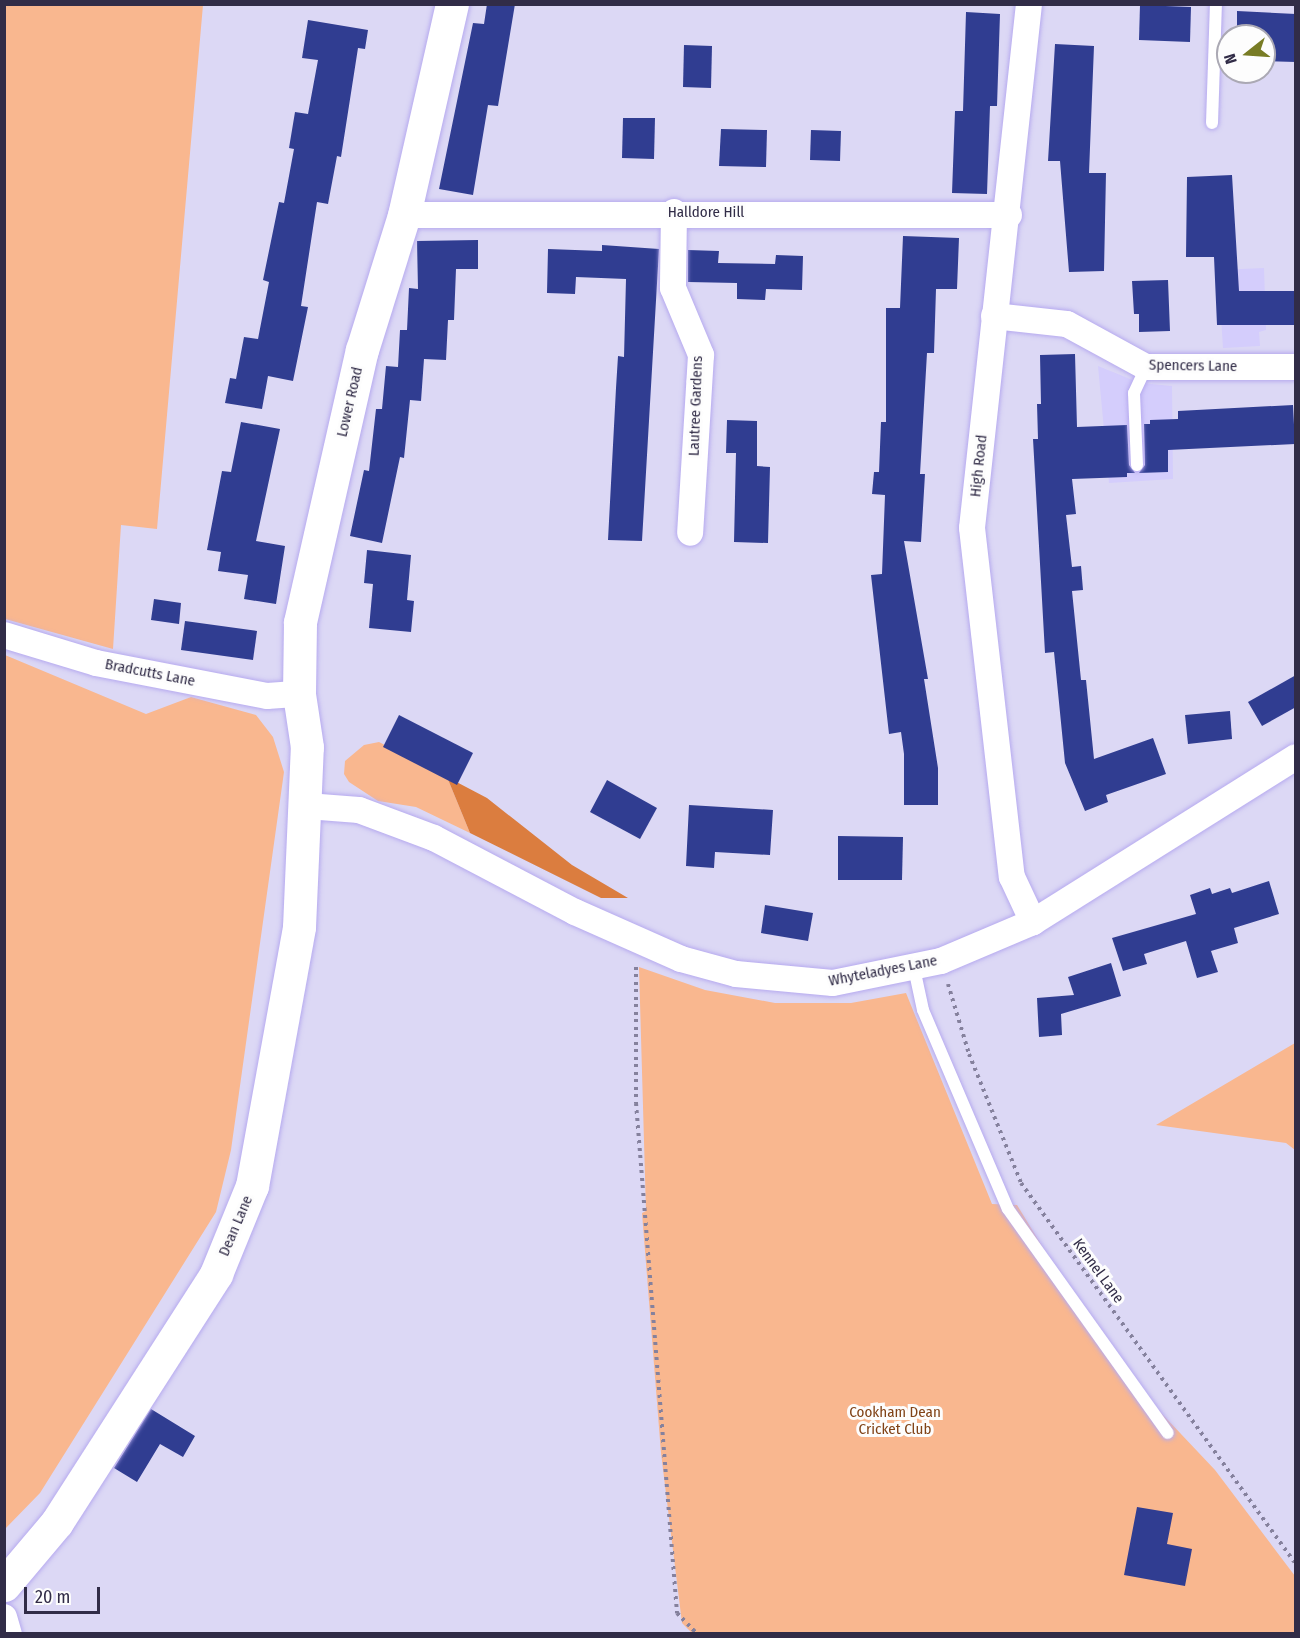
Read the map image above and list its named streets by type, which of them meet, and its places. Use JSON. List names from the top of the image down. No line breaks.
{"streets":{"street":["Halldore Hill","Spencers Lane","Lower Road","Lautree Gardens","High Road","Bradcutts Lane","Whyteladyes Lane","Dean Lane"],"path":["Kennel Lane"]},"crossings":[["Halldore Hill","Lower Road"],["Halldore Hill","Lautree Gardens"],["Halldore Hill","High Road"],["Spencers Lane","High Road"],["Lower Road","Bradcutts Lane"],["Lower Road","Whyteladyes Lane"],["Lower Road","Dean Lane"],["High Road","Whyteladyes Lane"],["Whyteladyes Lane","Dean Lane"],["Whyteladyes Lane","Kennel Lane"]],"parks":["Cookham Dean Cricket Club"],"scale_bar":"20 m","north":"left"}
